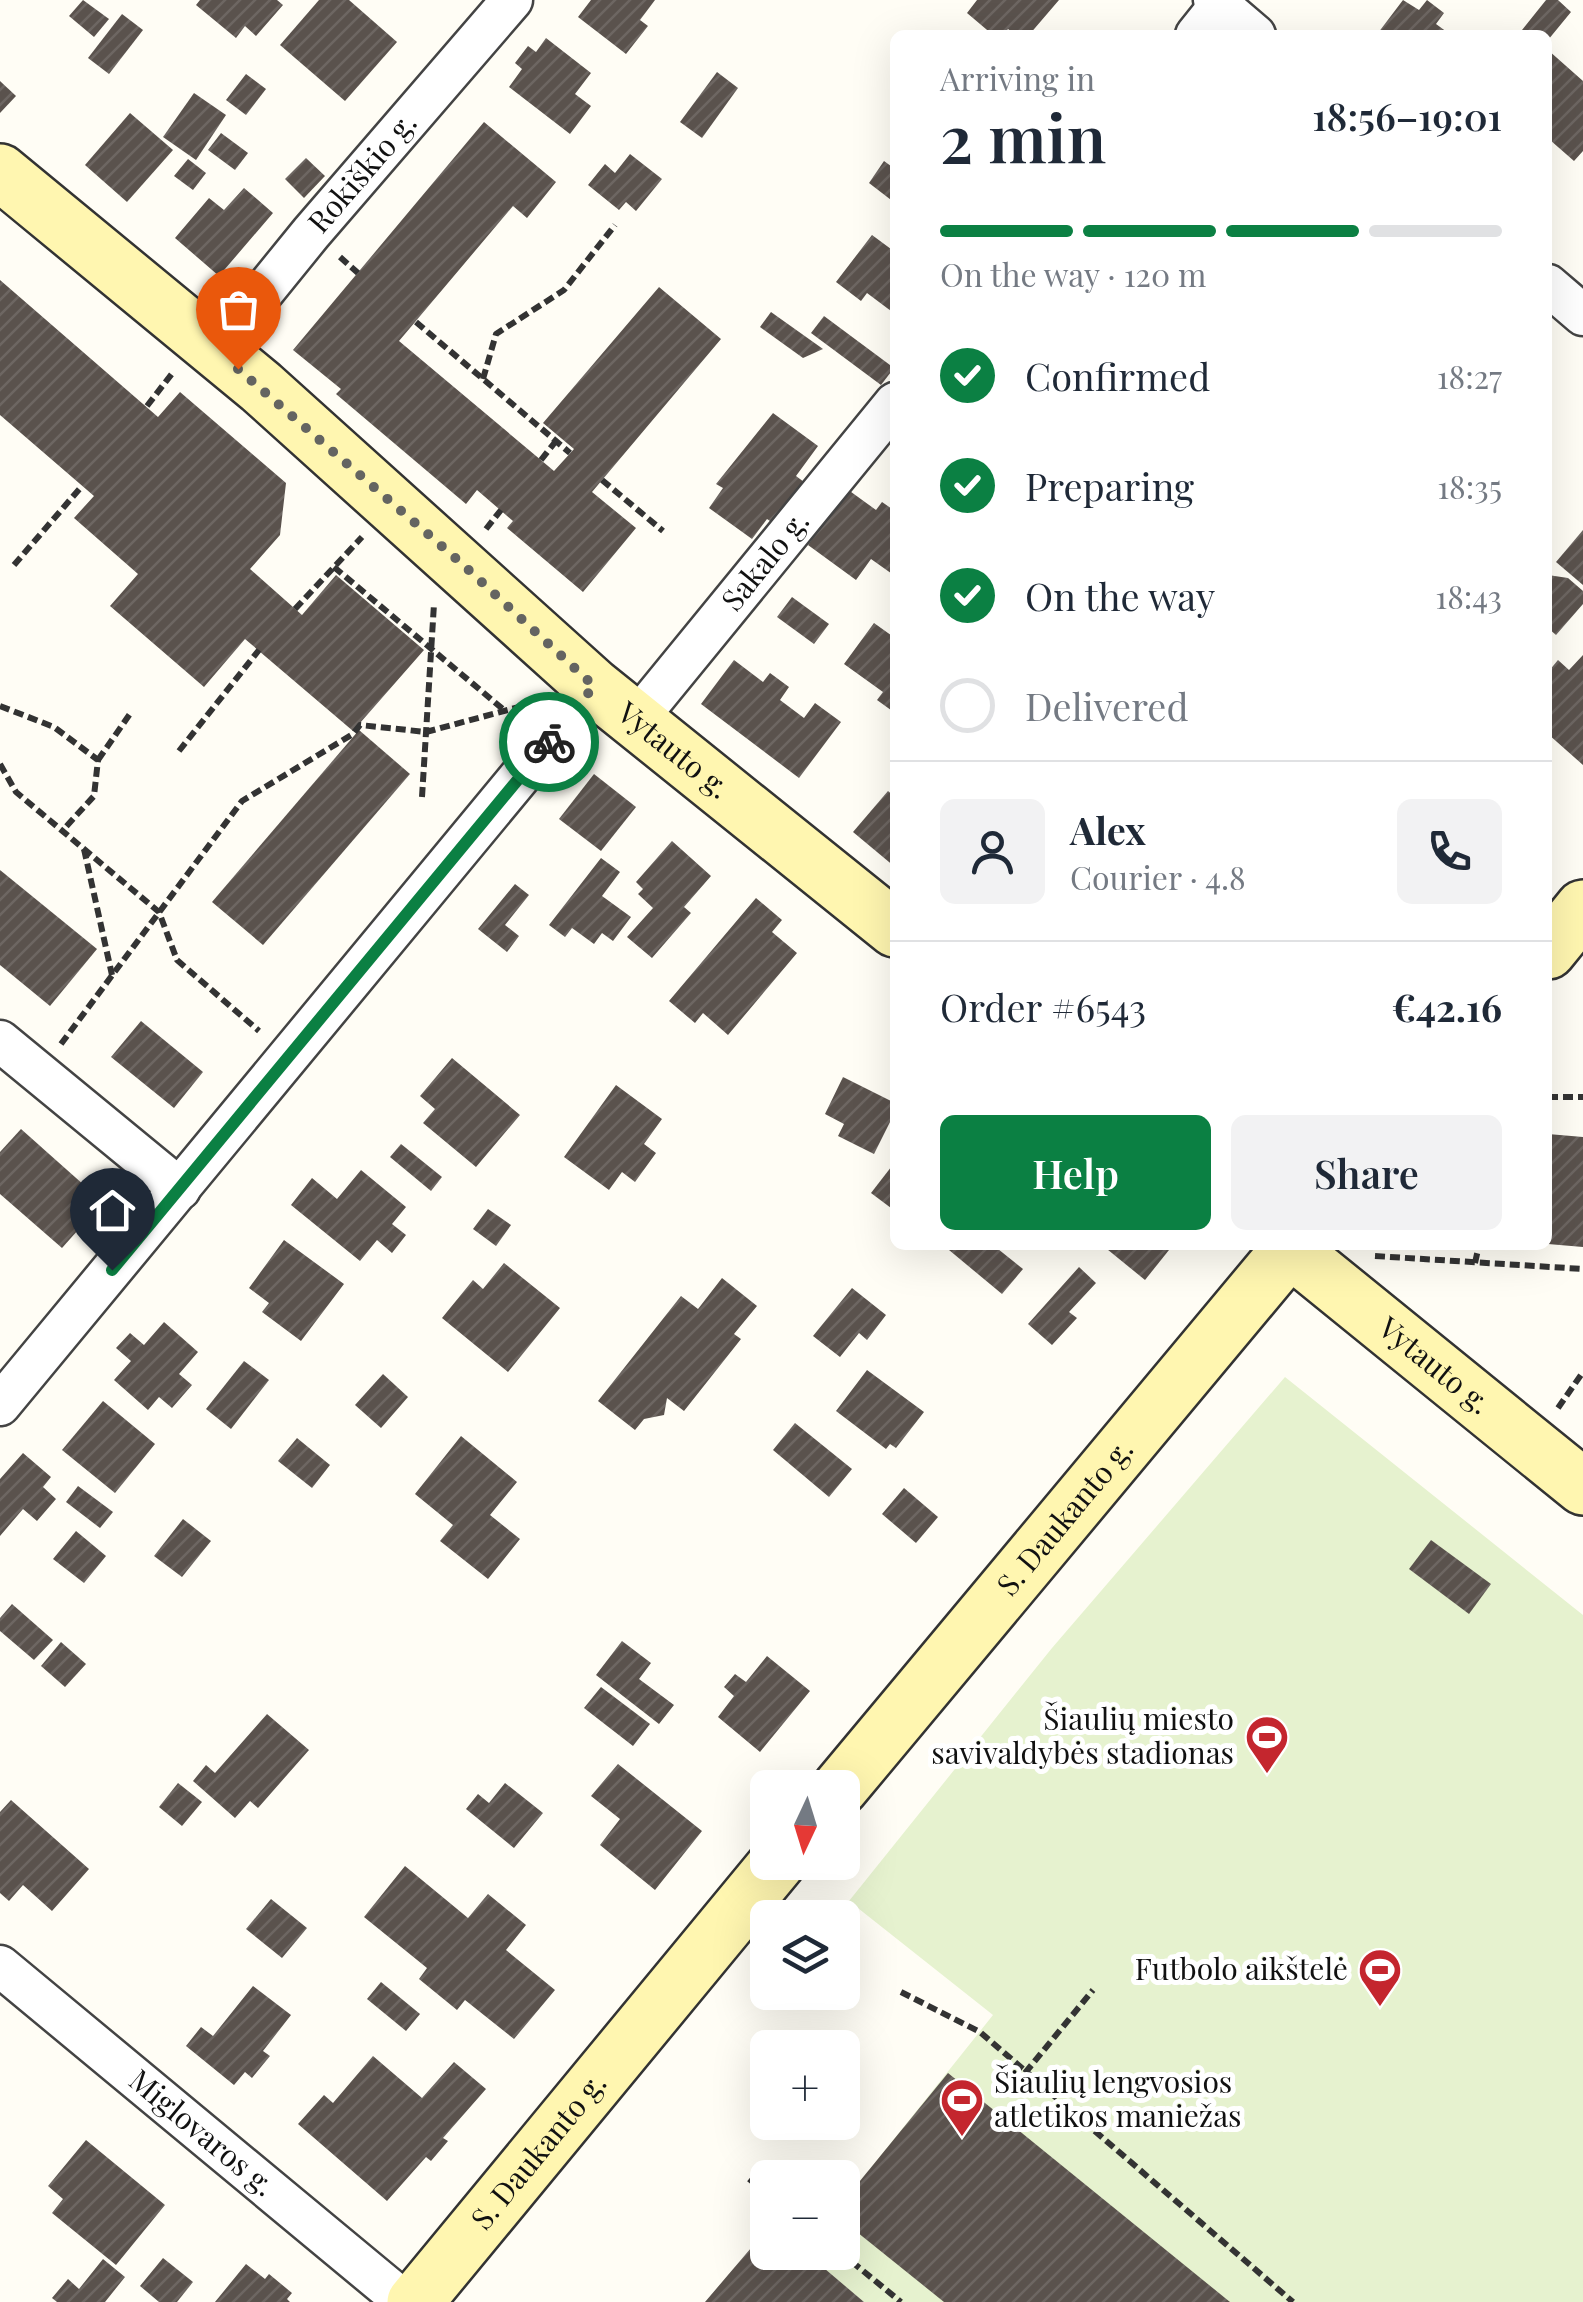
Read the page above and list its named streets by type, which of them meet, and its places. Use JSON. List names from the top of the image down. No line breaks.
{"streets":{"main road":["Vytauto g.","S. Daukanto g."],"street":["Rokiškio g.","Sakalo g.","Miglovaros g."]},"crossings":[["Rokiškio g.","Vytauto g."],["Sakalo g.","Vytauto g."]],"places":{"sports":["Šiaulių miesto savivaldybės stadionas","Futbolo aikštelė","Šiaulių lengvosios atletikos maniežas"]},"north":"bottom","page":{"heading":["2 min","Arriving in","18:56–19:01"],"panel":["Alex","Courier · 4.8","Order #6543","€42.16"],"bar":"On the way · 120 m","list":[["Confirmed","18:27"],["Preparing","18:35"],["On the way","18:43"],"Delivered"],"buttons":["Help","Share"],"map_buttons":["+","−"]}}
